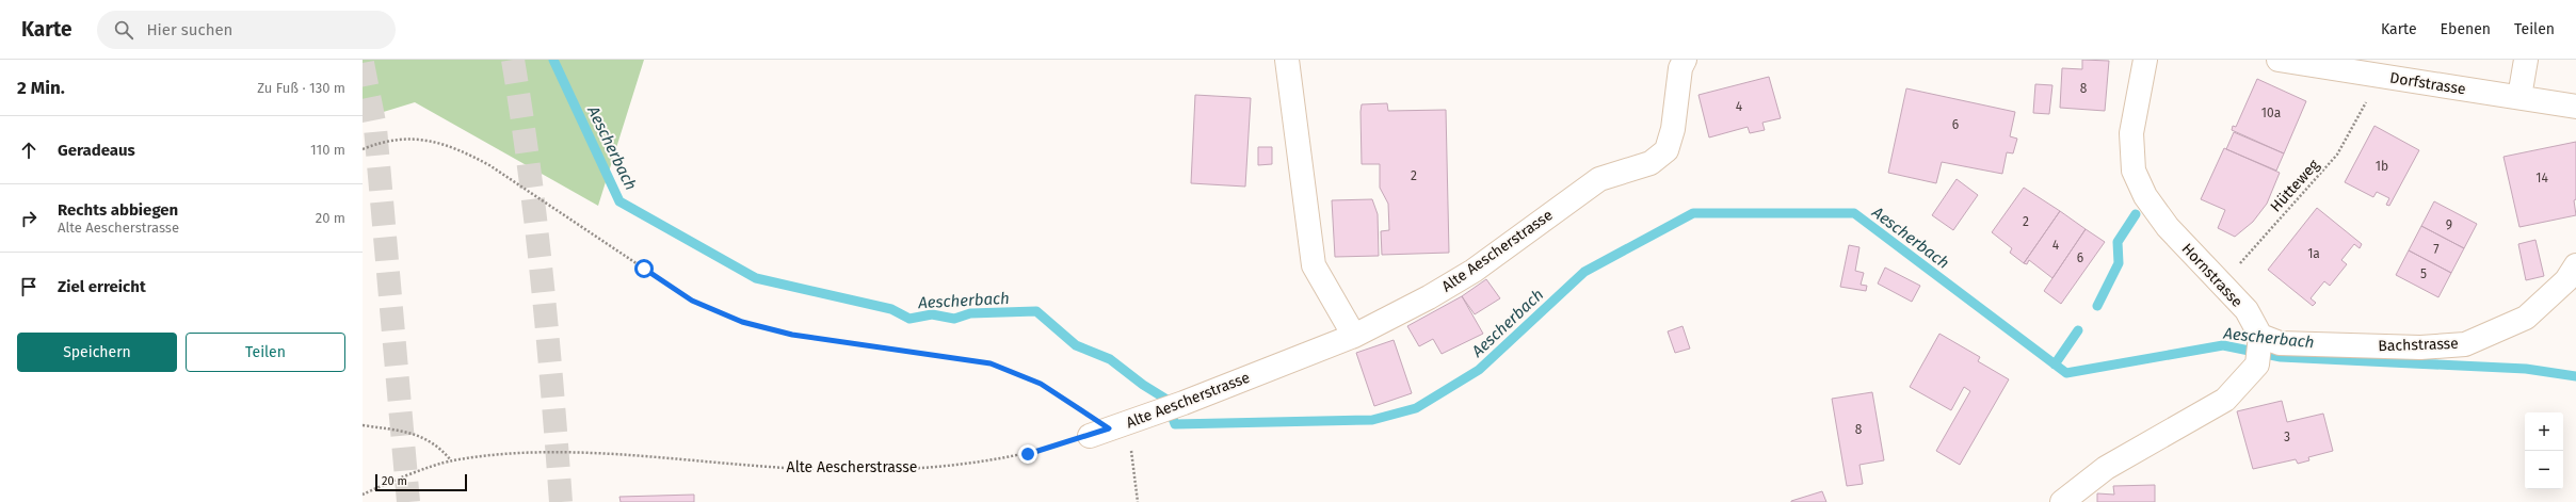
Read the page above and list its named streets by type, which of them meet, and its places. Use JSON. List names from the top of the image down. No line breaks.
{"streets":{"street":["Dorfstrasse","Alte Aescherstrasse","Hornstrasse","Bachstrasse"],"path":["Hütteweg"]},"crossings":[["Hütteweg","Hornstrasse"],["Hornstrasse","Bachstrasse"]],"water":["Aescherbach"],"house_numbers":["8","4","10a","6","1b","2","14","2","9","4","7","1a","6","5","8","3"],"scale_bar":"20 m","page":{"header":"Karte","search":"Hier suchen","nav":["Karte","Ebenen","Teilen"],"heading":["2 Min.","Zu Fuß · 130 m"],"list":[["Geradeaus","110 m"],["Rechts abbiegen","Alte Aescherstrasse","20 m"],"Ziel erreicht"],"buttons":["Speichern","Teilen"],"map_buttons":["+","−"],"scale":"20 m"}}
